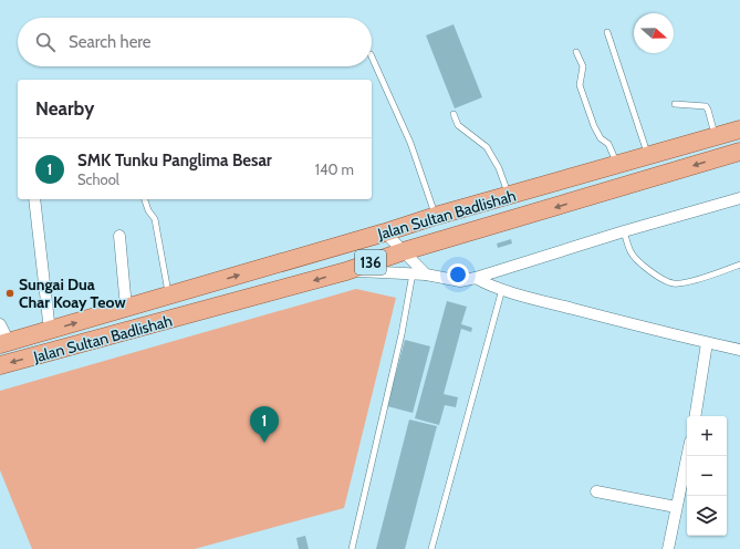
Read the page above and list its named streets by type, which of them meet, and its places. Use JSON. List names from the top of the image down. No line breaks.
{"streets":{"main road":["Jalan Sultan Badlishah","136"]},"places":["Sungai Dua Char Koay Teow"],"north":"right","page":{"search":"Search here","heading":"Nearby","list":[{"mark":"1","name":"SMK Tunku Panglima Besar","note":"School","value":"140 m"}],"pins":"1","map_buttons":["+","−"]}}
